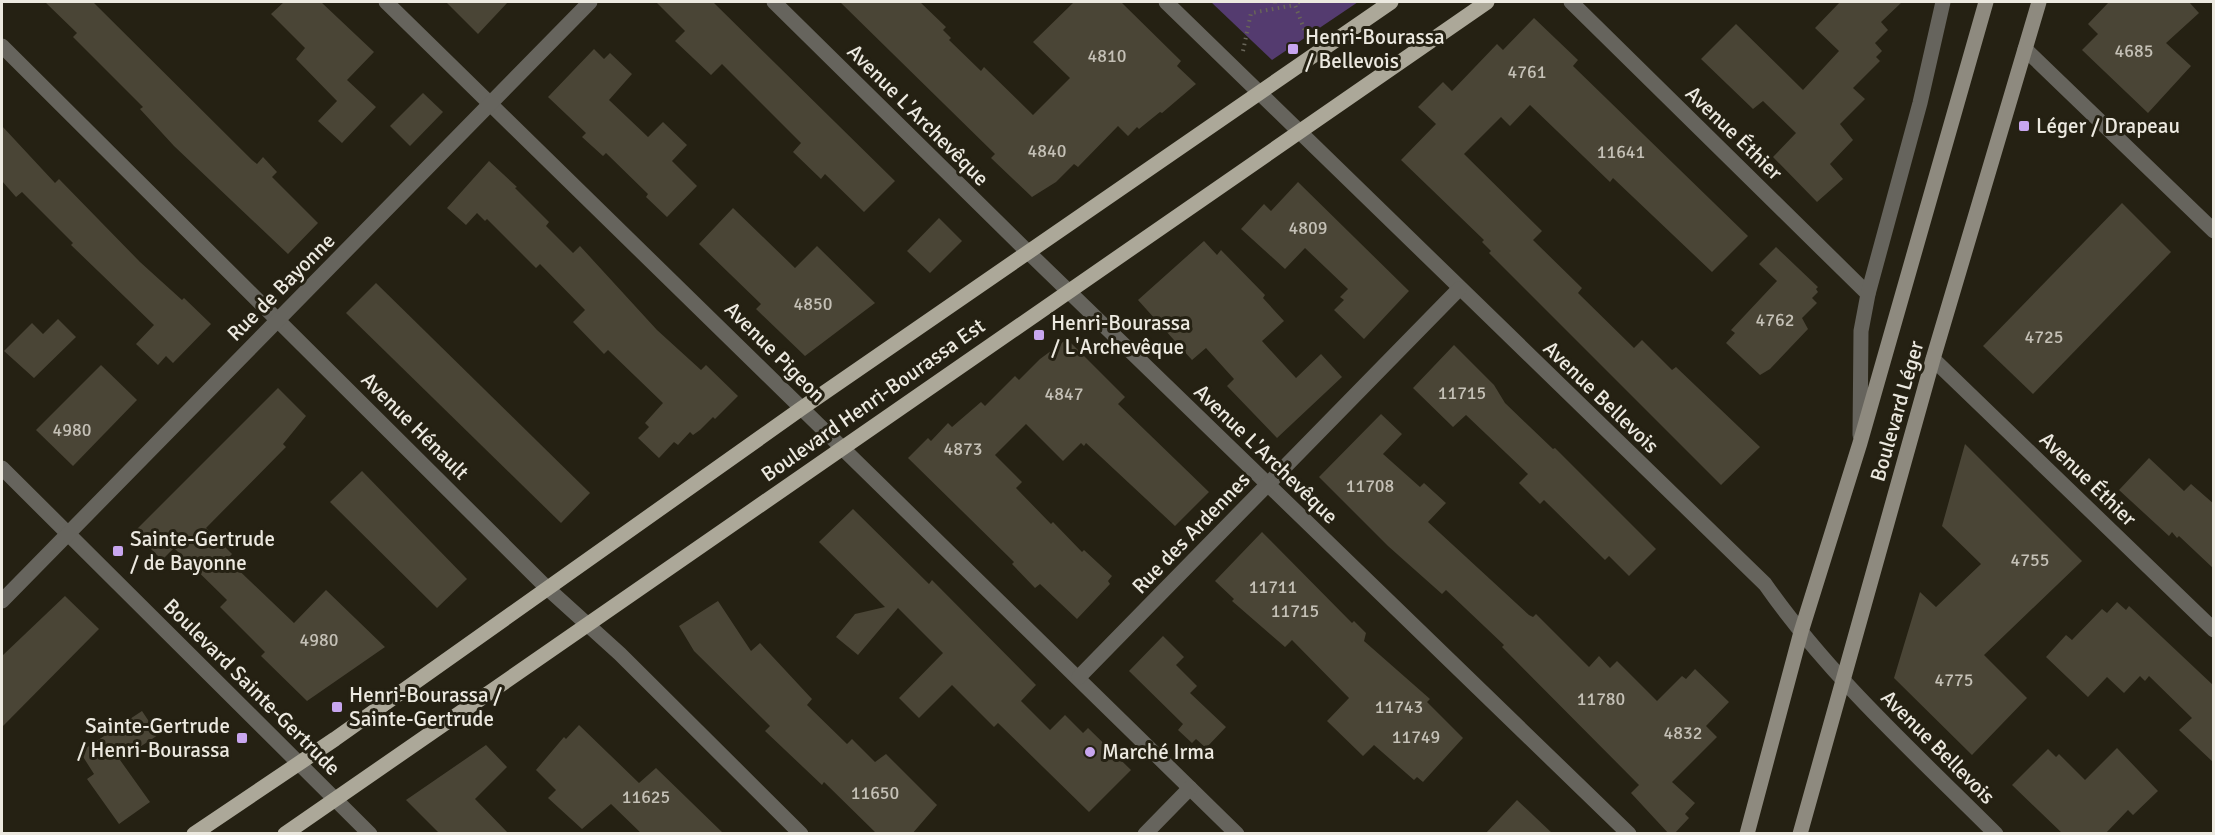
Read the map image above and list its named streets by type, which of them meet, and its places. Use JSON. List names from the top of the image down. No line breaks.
{"streets":{"main road":["Boulevard Henri-Bourassa Est","Boulevard Léger"],"street":["Avenue L'Archevêque","Avenue Éthier","Rue de Bayonne","Avenue Pigeon","Avenue Bellevois","Avenue Hénault","Rue des Ardennes","Boulevard Sainte-Gertrude"]},"crossings":[["Avenue L'Archevêque","Boulevard Henri-Bourassa Est"],["Avenue L'Archevêque","Rue des Ardennes"],["Avenue Éthier","Boulevard Léger"],["Rue de Bayonne","Avenue Pigeon"],["Rue de Bayonne","Avenue Hénault"],["Rue de Bayonne","Boulevard Sainte-Gertrude"],["Avenue Pigeon","Boulevard Henri-Bourassa Est"],["Avenue Pigeon","Rue des Ardennes"],["Avenue Bellevois","Boulevard Henri-Bourassa Est"],["Avenue Bellevois","Boulevard Léger"],["Avenue Bellevois","Rue des Ardennes"],["Boulevard Henri-Bourassa Est","Avenue Hénault"],["Boulevard Henri-Bourassa Est","Boulevard Sainte-Gertrude"]],"places":{"transit":["Henri-Bourassa / Bellevois","Léger / Drapeau","Henri-Bourassa / L'Archevêque","Sainte-Gertrude / de Bayonne","Henri-Bourassa / Sainte-Gertrude","Sainte-Gertrude / Henri-Bourassa"],"other":["Marché Irma"]},"house_numbers":["4685","4810","4761","4840","11641","4809","4850","4762","4725","11715","4847","4980","4873","11708","4755","11711","11715","4980","4775","11780","11743","4832","11749","11650","11625"]}
